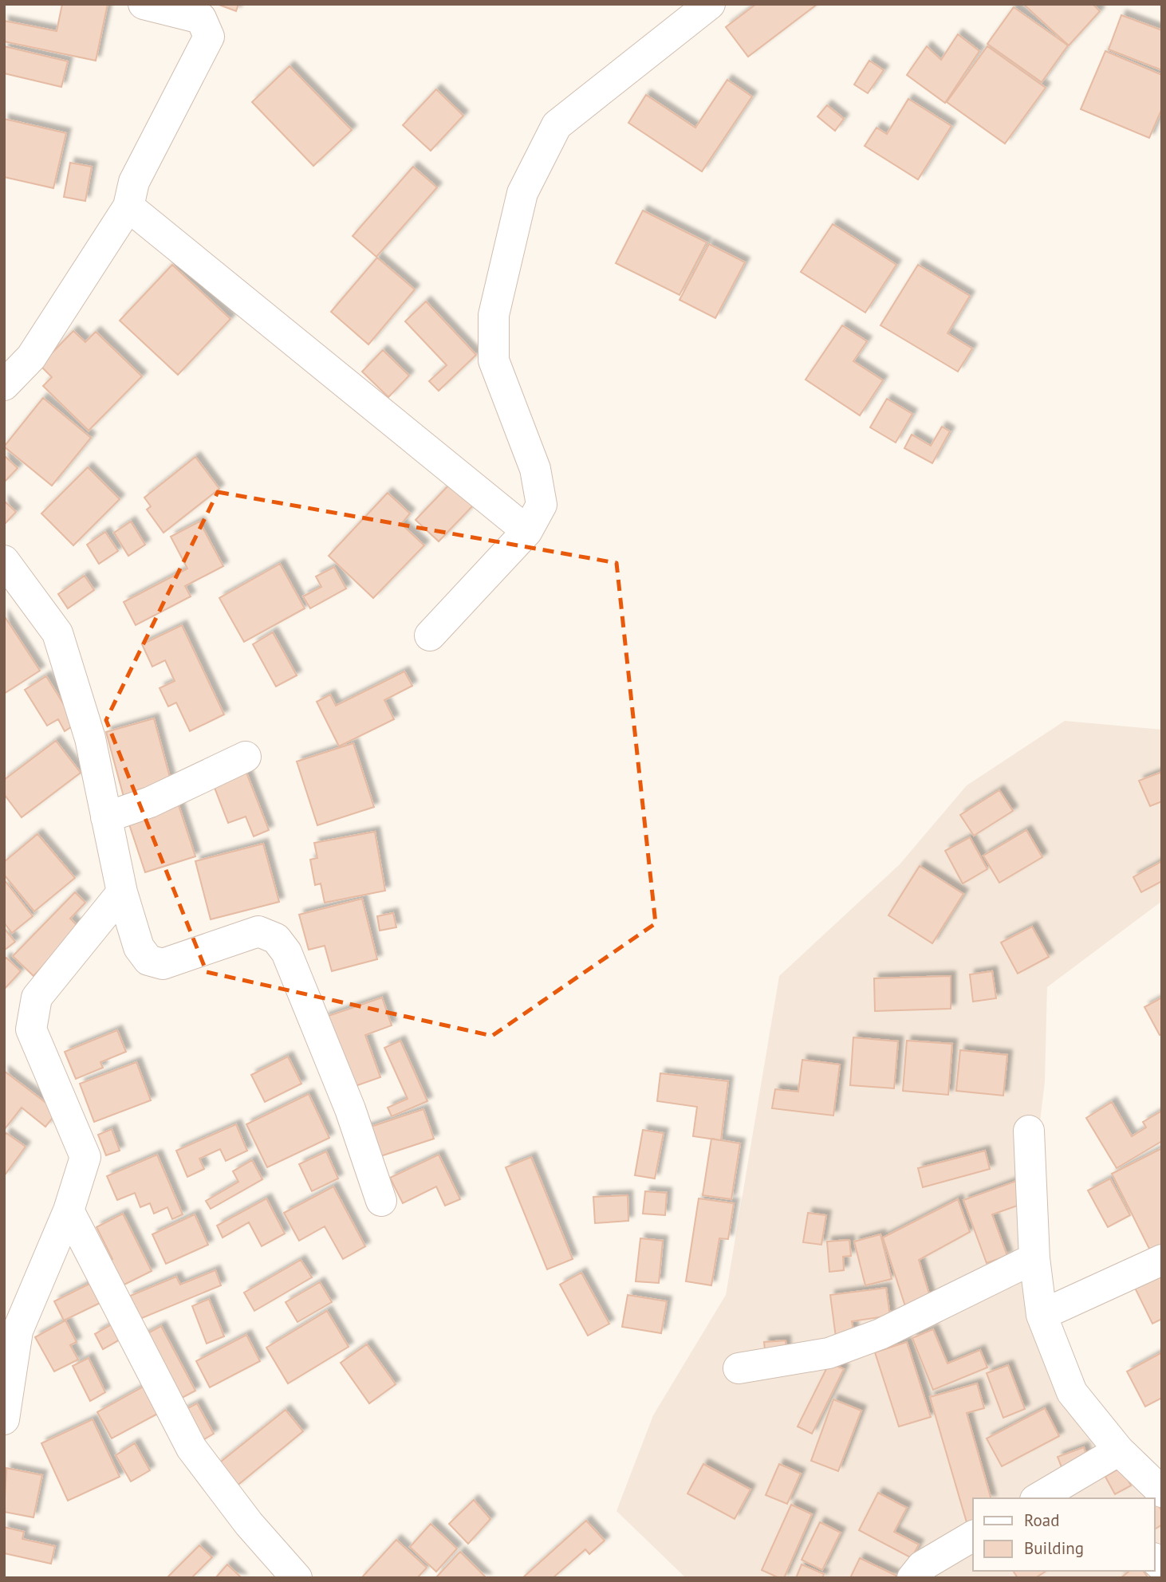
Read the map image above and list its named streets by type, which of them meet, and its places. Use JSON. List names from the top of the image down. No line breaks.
{"legend":["Road","Building"]}
